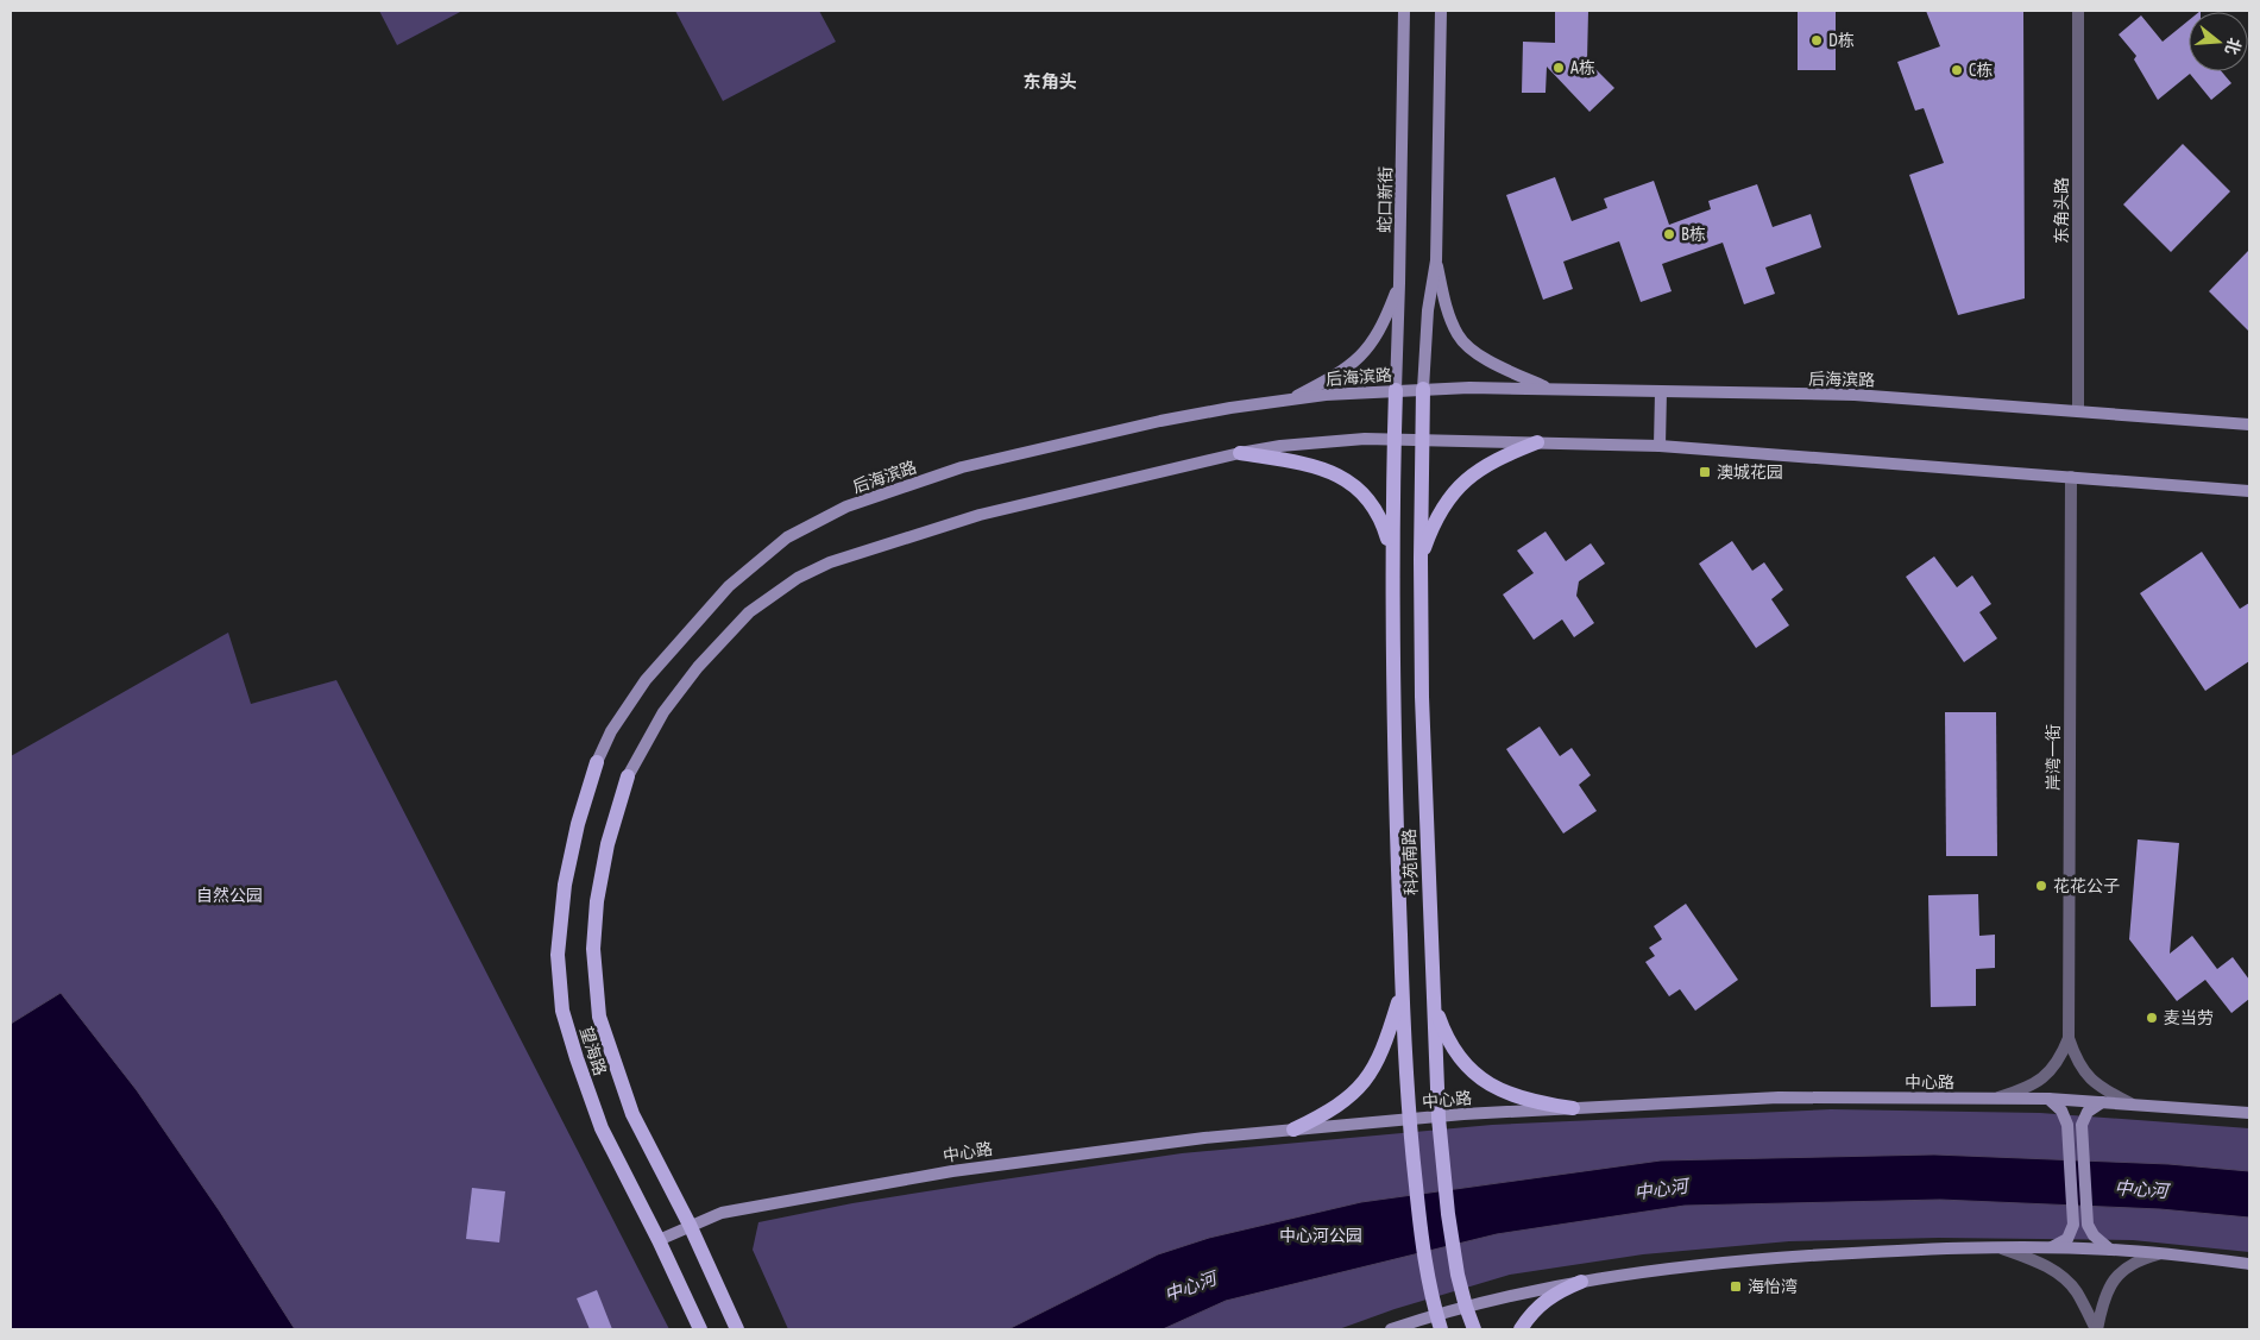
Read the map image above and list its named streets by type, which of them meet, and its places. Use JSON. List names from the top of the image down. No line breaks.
{"streets":{"main road":["蛇口新街","后海滨路","科苑南路","望海路","中心路"],"street":["东角头路","岸湾一街"]},"crossings":[["蛇口新街","后海滨路"],["蛇口新街","科苑南路"],["东角头路","后海滨路"],["后海滨路","科苑南路"],["后海滨路","望海路"],["科苑南路","中心路"],["望海路","中心路"]],"districts":["东角头"],"water":["中心河"],"parks":["自然公园","中心河公园"],"places":{"other":["D栋","A栋","C栋","B栋","花花公子","麦当劳"],"transit":["澳城花园","海怡湾"]},"north":"right"}
